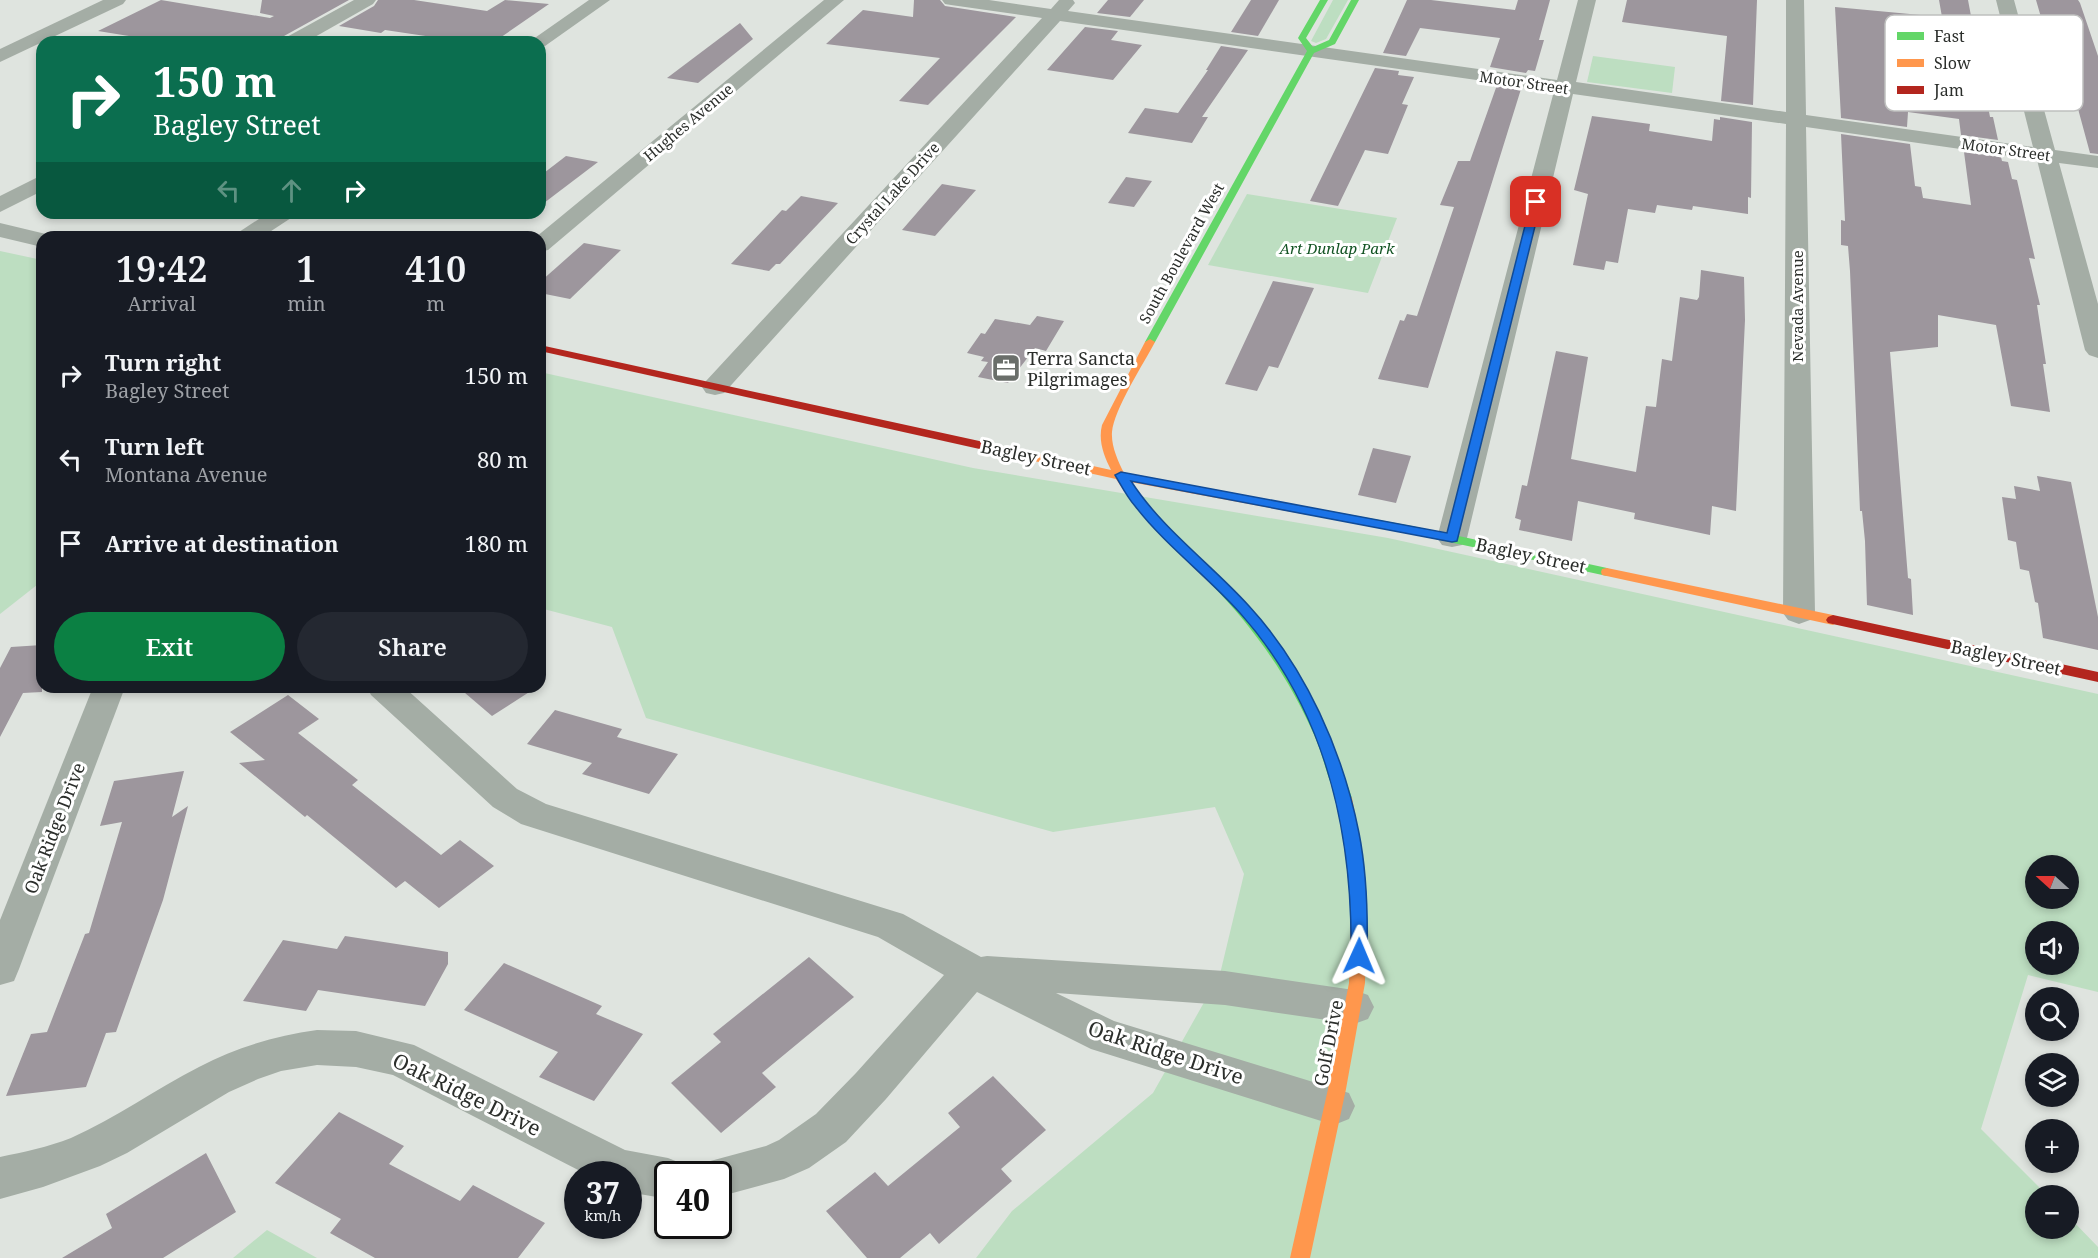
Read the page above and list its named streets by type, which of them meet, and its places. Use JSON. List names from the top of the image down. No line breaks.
{"streets":{"street":["Motor Street","Hughes Avenue","Crystal Lake Drive","South Boulevard West","Nevada Avenue","Bagley Street","Oak Ridge Drive","Golf Drive"]},"crossings":[["Motor Street","Crystal Lake Drive"],["Motor Street","South Boulevard West"],["Motor Street","Nevada Avenue"],["Crystal Lake Drive","Bagley Street"],["South Boulevard West","Bagley Street"],["South Boulevard West","Golf Drive"],["Nevada Avenue","Bagley Street"],["Bagley Street","Golf Drive"],["Oak Ridge Drive","Golf Drive"]],"parks":["Art Dunlap Park"],"places":{"office":["Terra Sancta Pilgrimages"]},"legend":["Fast","Slow","Jam"],"north":"left","page":{"turn":["150 m","Bagley Street"],"eta":["19:42","Arrival","1","min","410","m"],"list":[{"name":"Turn right","note":"Bagley Street","value":"150 m"},{"name":"Turn left","note":"Montana Avenue","value":"80 m"},{"name":"Arrive at destination","value":"180 m"}],"buttons":["Exit","Share"],"map_buttons":["+","−"],"speed":"37 km/h","limit":"40"}}
